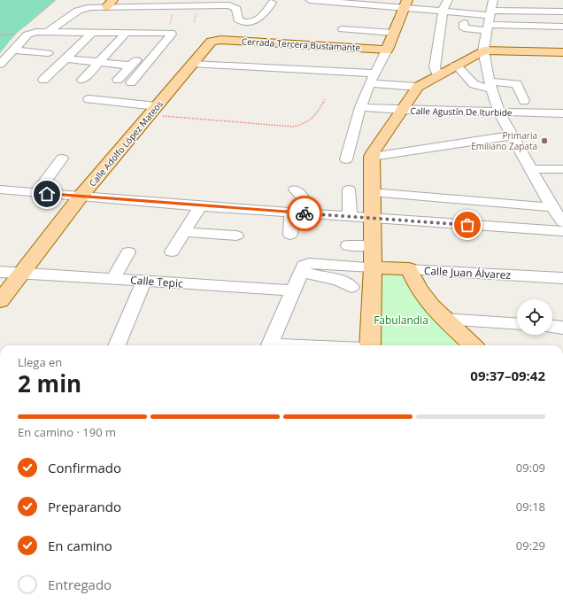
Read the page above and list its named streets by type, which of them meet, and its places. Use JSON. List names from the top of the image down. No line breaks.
{"streets":{"main road":["Cerrada Tercera Bustamante","Calle Adolfo López Mateos","Calle Juan Álvarez"],"street":["Calle Agustín De Iturbide","Calle Tepic"]},"crossings":[["Cerrada Tercera Bustamante","Calle Adolfo López Mateos"],["Calle Adolfo López Mateos","Calle Tepic"]],"parks":["Fabulandia"],"places":["Primaria Emiliano Zapata"],"page":{"heading":["2 min","Llega en","09:37–09:42"],"bar":"En camino · 190 m","list":[["Confirmado","09:09"],["Preparando","09:18"],["En camino","09:29"],"Entregado"]}}
